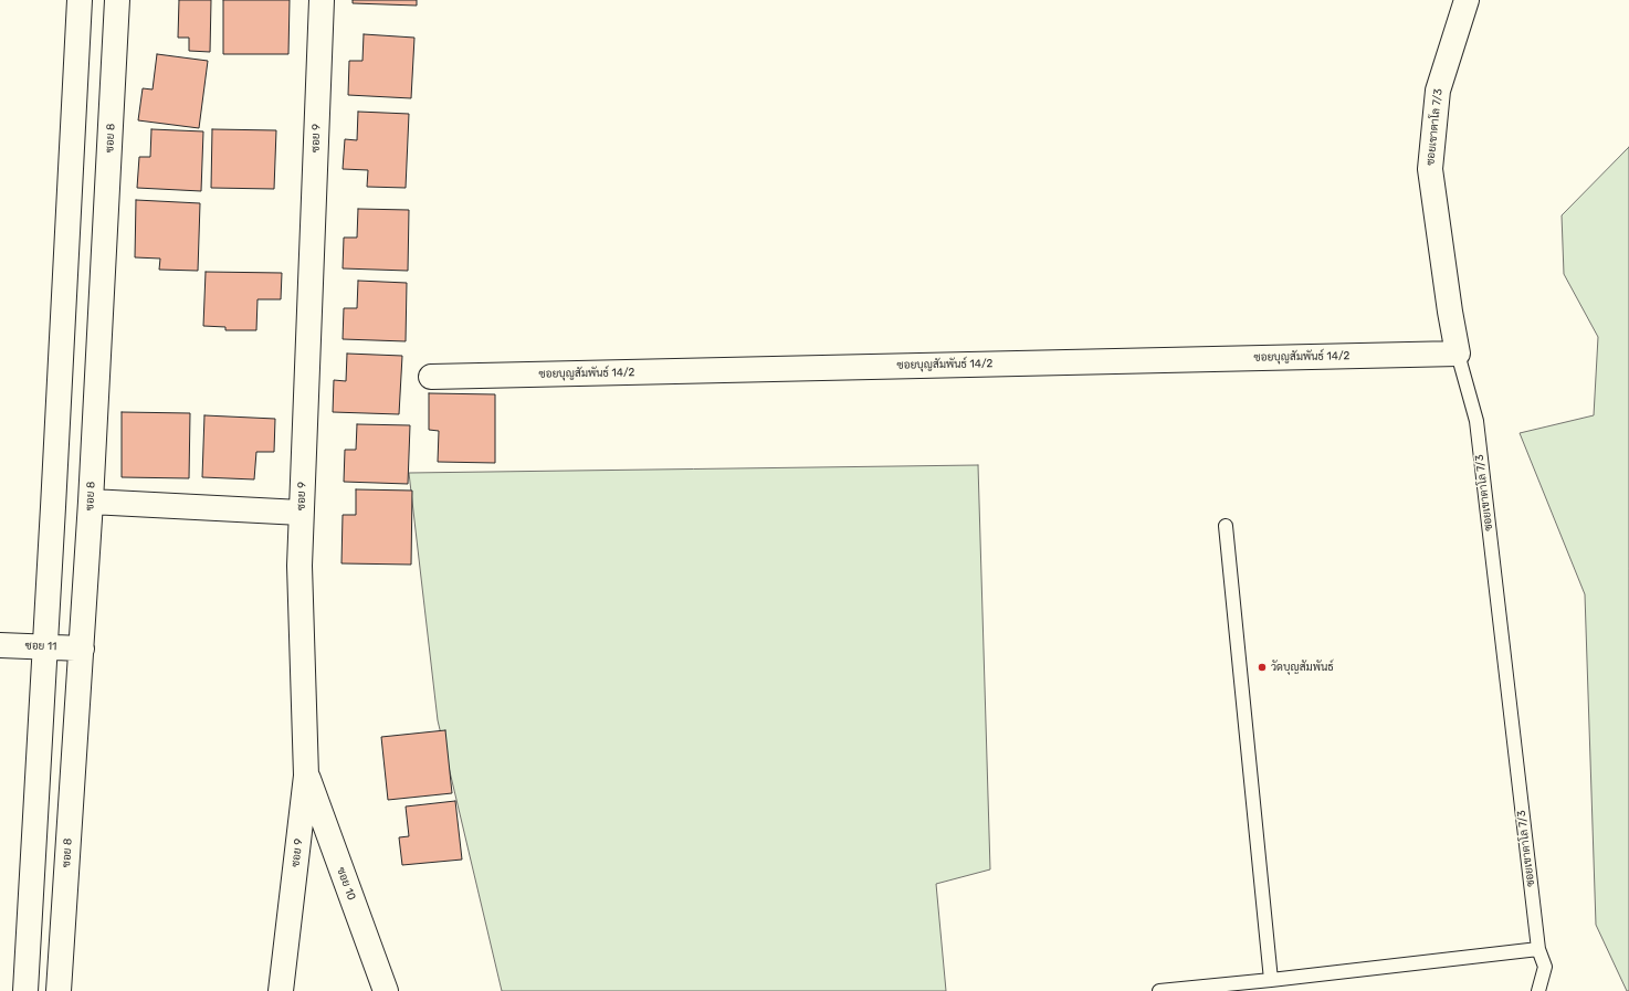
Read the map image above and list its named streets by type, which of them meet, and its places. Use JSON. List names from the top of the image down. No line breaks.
{"streets":{"street":["ซอยเขาตาโล 7/3","ซอย 8","ซอย 9","ซอยบุญสัมพันธ์ 14/2","ซอย 11","ซอย 10"]},"crossings":[["ซอยเขาตาโล 7/3","ซอยบุญสัมพันธ์ 14/2"],["ซอย 8","ซอย 11"],["ซอย 9","ซอย 10"]],"places":["วัดบุญสัมพันธ์"]}
